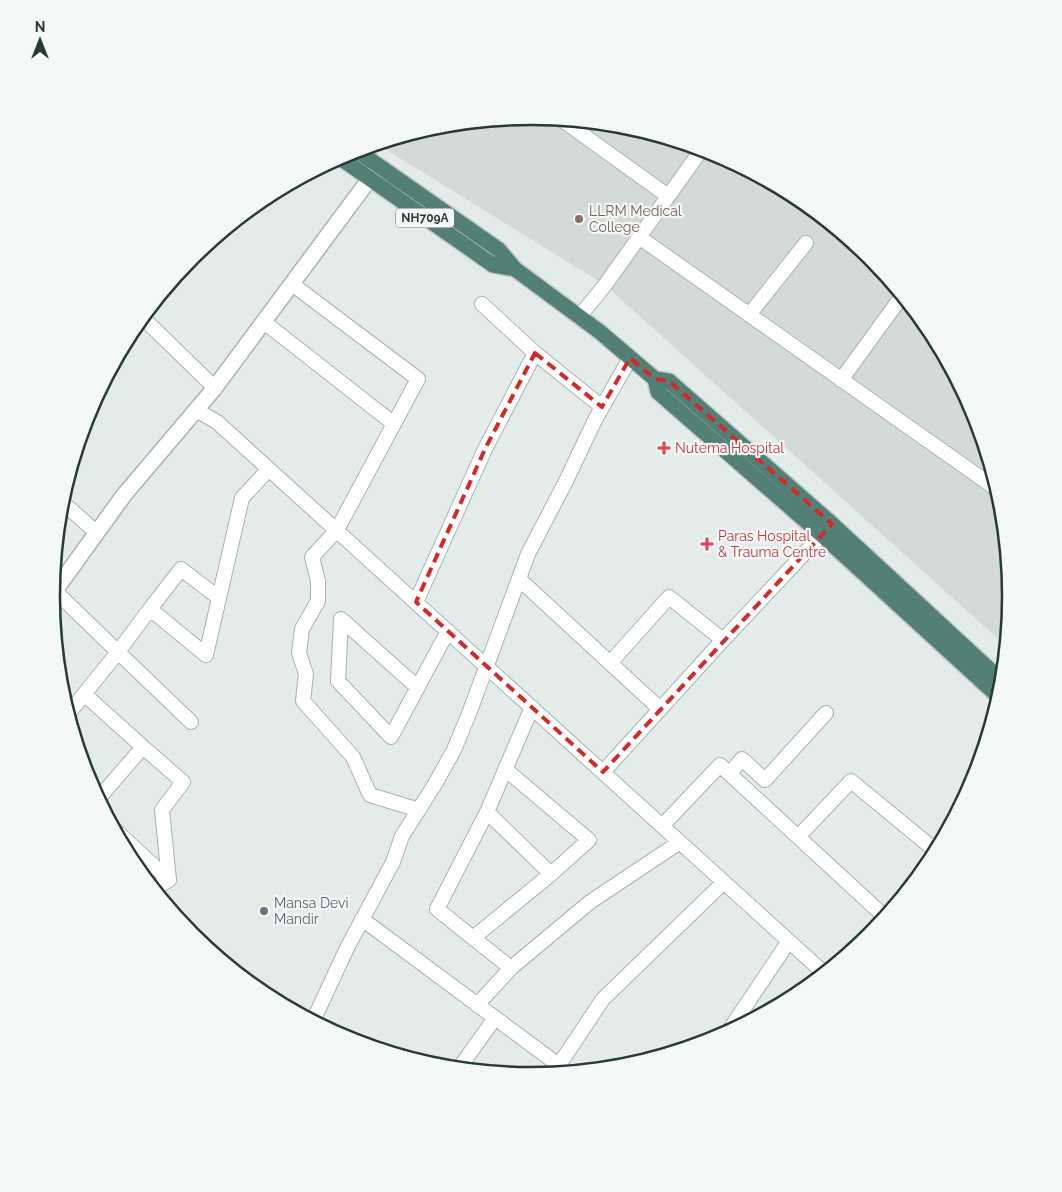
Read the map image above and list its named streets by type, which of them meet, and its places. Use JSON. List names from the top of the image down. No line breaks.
{"streets":{"highway":["NH709A"]},"places":{"other":["LLRM Medical College","Mansa Devi Mandir"],"health":["Nutema Hospital","Paras Hospital & Trauma Centre"]},"north":"top"}
